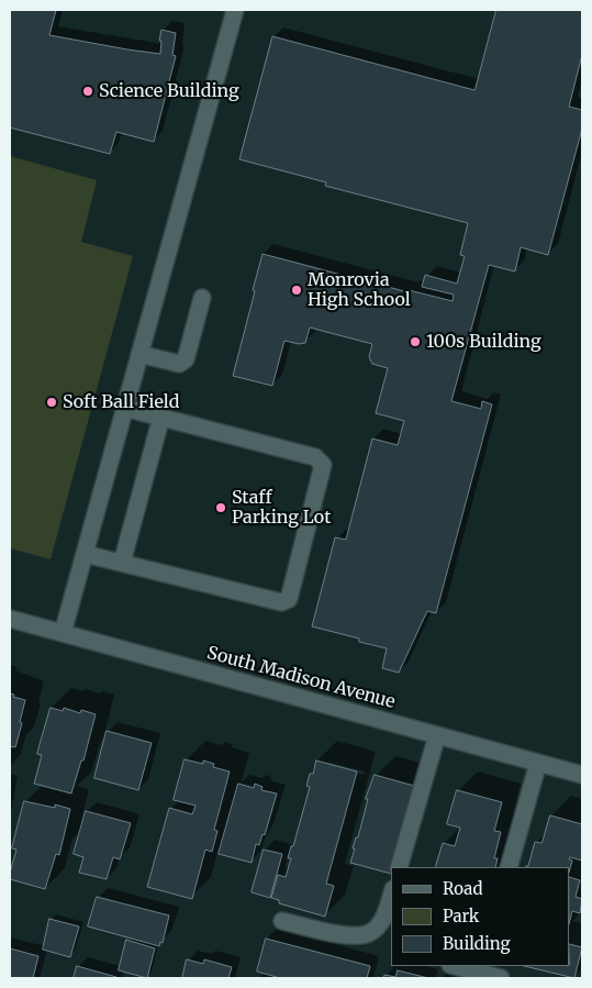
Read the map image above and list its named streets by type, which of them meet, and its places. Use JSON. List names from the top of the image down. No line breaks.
{"streets":{"street":["South Madison Avenue"]},"places":["Science Building","Monrovia High School","100s Building","Soft Ball Field","Staff Parking Lot"],"legend":["Road","Park","Building"]}
